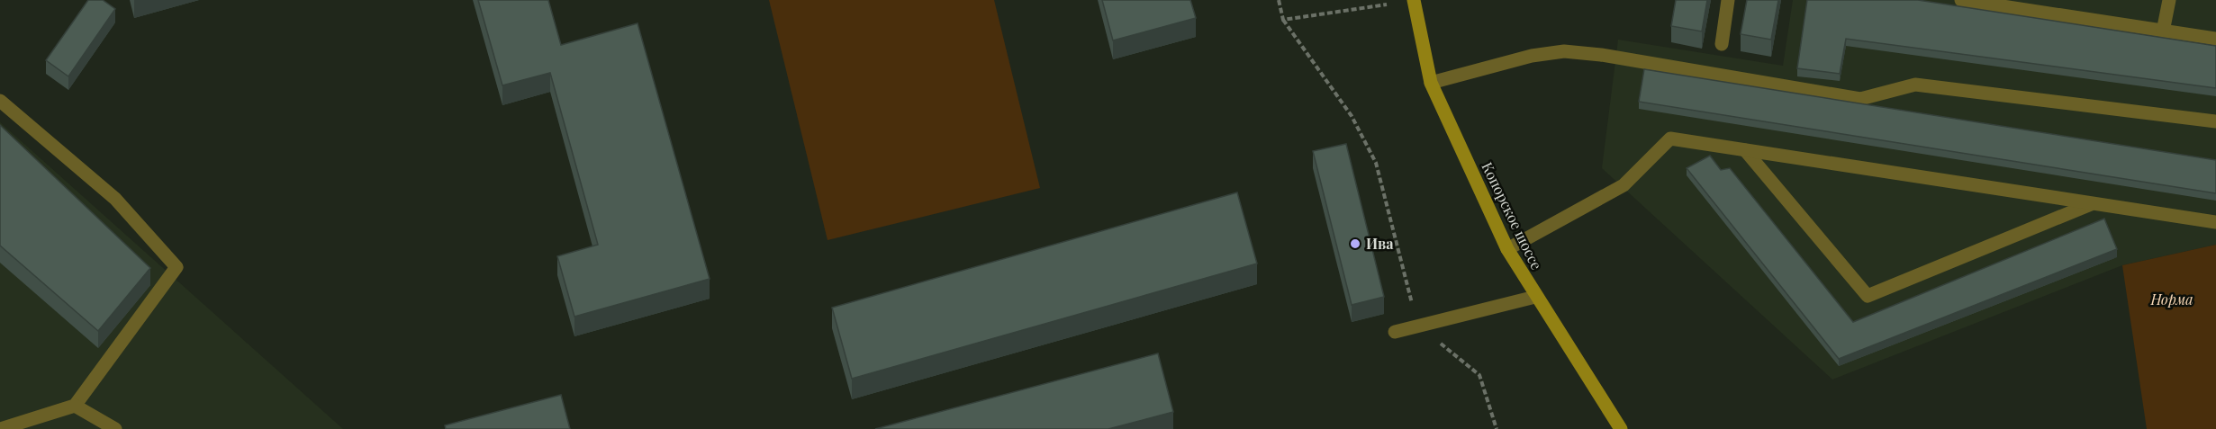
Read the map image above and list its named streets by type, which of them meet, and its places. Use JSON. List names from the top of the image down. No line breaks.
{"streets":{"main road":["Копорское шоссе"]},"parks":["Норма"],"places":["Ива"]}
